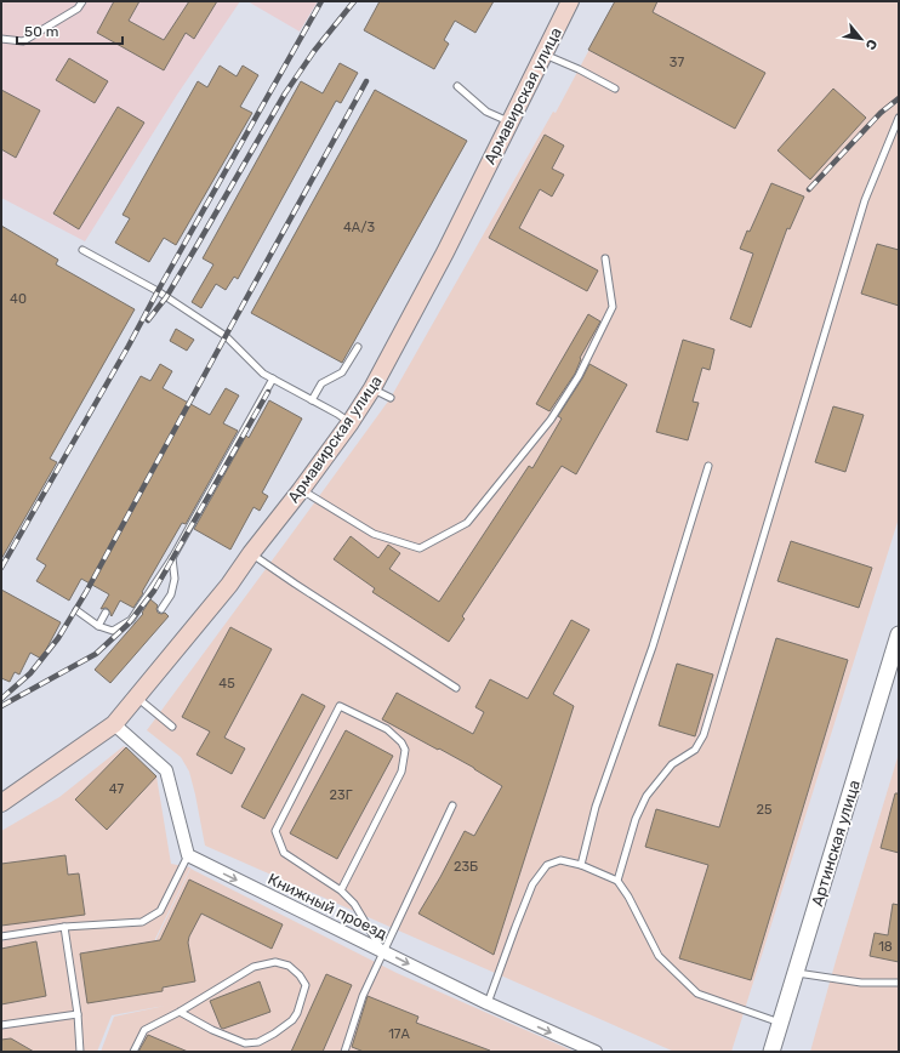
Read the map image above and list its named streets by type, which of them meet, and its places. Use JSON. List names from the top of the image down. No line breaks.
{"streets":{"main road":["Армавирская улица"],"street":["Артинская улица","Книжный проезд"]},"one_way":["Книжный проезд"],"house_numbers":["37","4А/3","40","45","47","23Г","25","23Б","18","17А"],"scale_bar":"50 m","north":"bottom right"}
